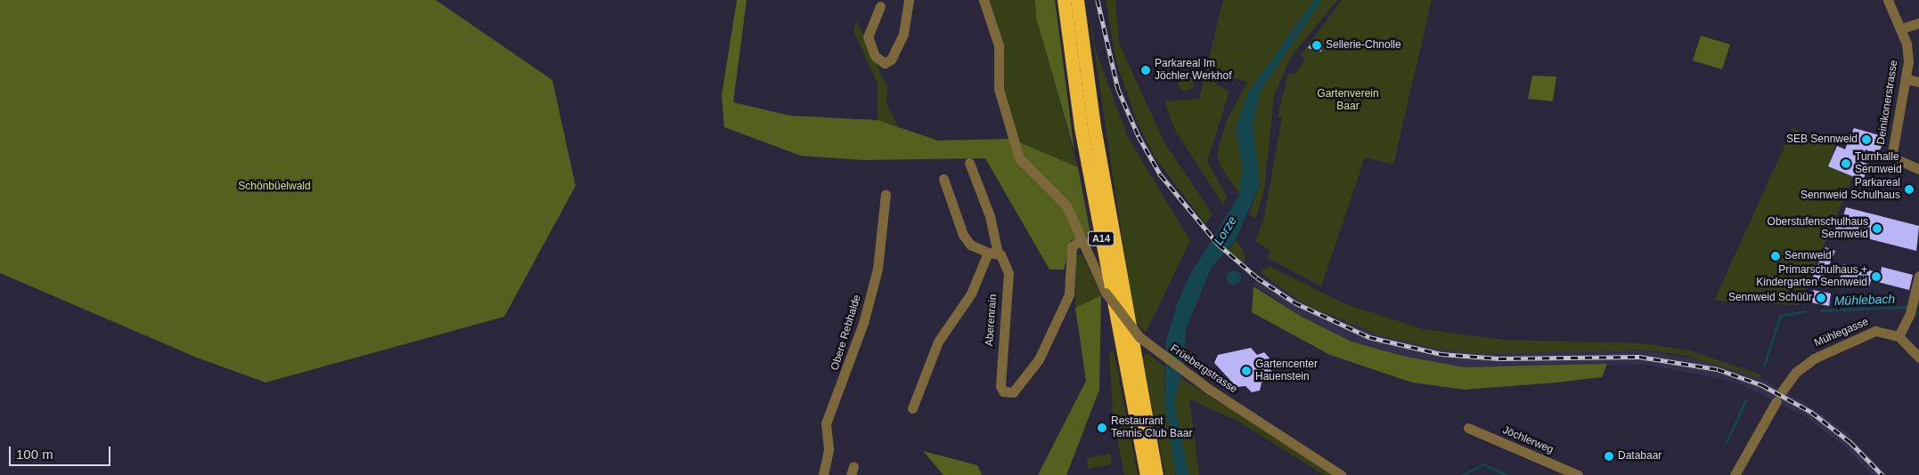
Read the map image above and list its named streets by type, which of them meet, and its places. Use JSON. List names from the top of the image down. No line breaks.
{"streets":{"highway":["A14"],"street":["Deinikonerstrasse","Aberenrain","Obere Rebhalde","Mühlegasse","Früebergstrasse","Jöchlerweg"]},"crossings":[["Aberenrain","Früebergstrasse"]],"water":["Lorze","Mühlebach"],"parks":["Gartenverein Baar","Schönbüelwald"],"places":["Sellerie-Chnolle","Parkareal Im Jöchler Werkhof","SEB Sennweid","Turnhalle Sennweid","Parkareal Sennweid Schulhaus","Oberstufenschulhaus Sennweid","Sennweid","Primarschulhaus + Kindergarten Sennweid","Sennweid Schüür","Gartencenter Hauenstein","Restaurant Tennis Club Baar","Databaar"],"scale_bar":"100 m"}
